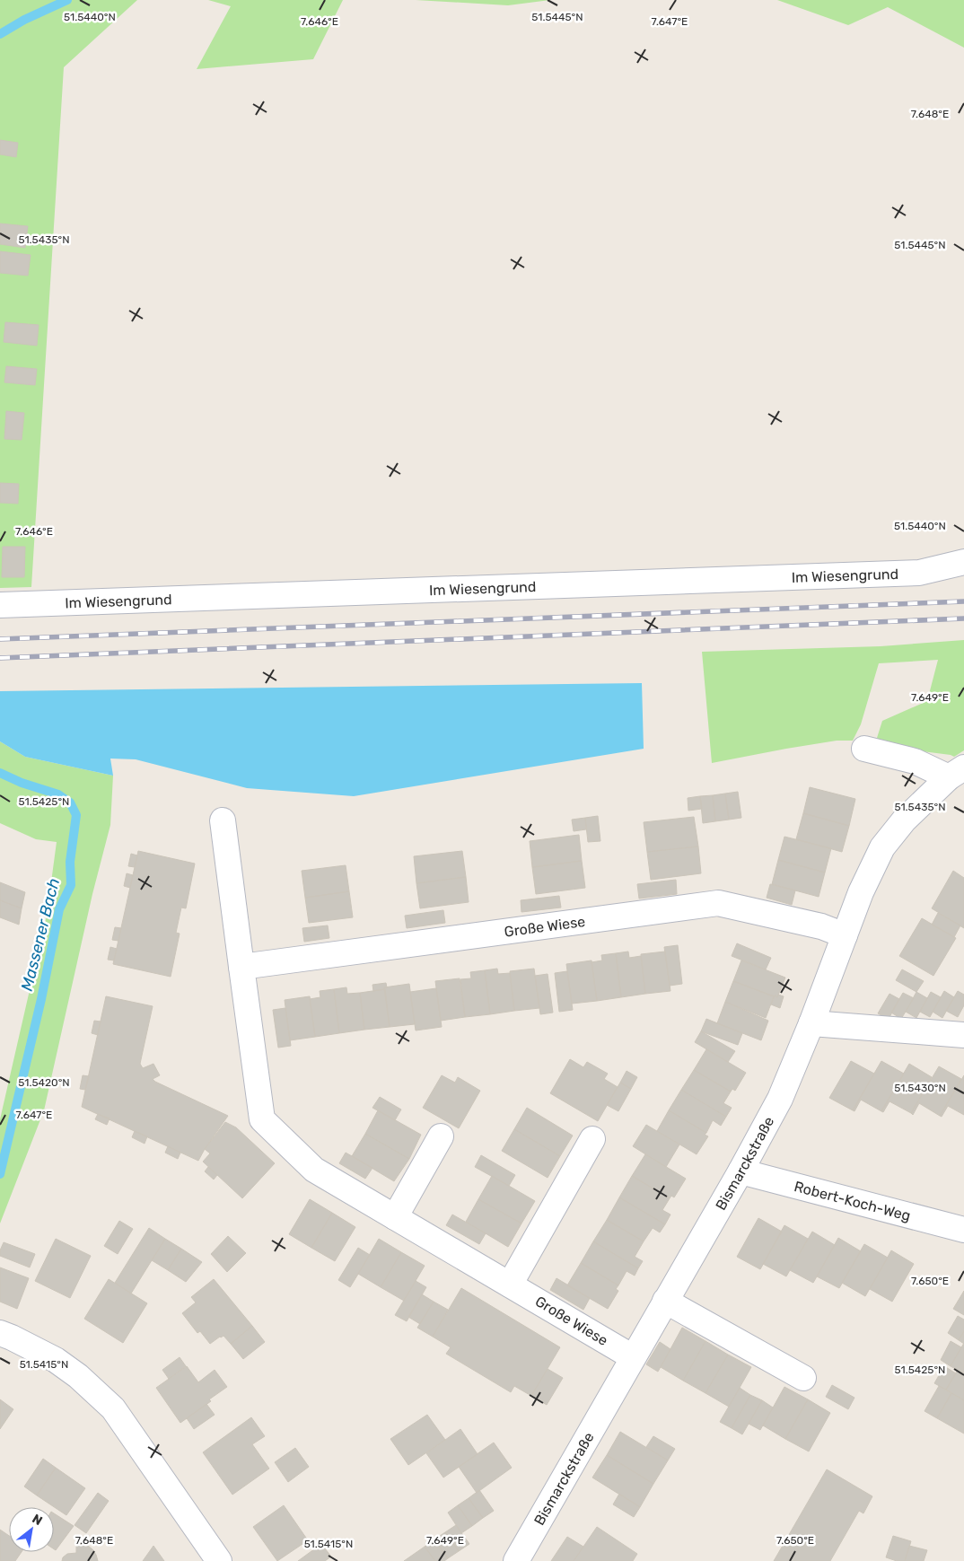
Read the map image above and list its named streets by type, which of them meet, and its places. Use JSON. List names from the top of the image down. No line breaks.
{"streets":{"street":["Im Wiesengrund","Große Wiese","Bismarckstraße","Robert-Koch-Weg"]},"crossings":[["Große Wiese","Bismarckstraße"],["Bismarckstraße","Robert-Koch-Weg"]],"water":["Massener Bach"],"north":"top right","coordinates":["51.5445°N","51.5440°N","7.646°E","7.647°E","7.648°E","51.5435°N","7.649°E","51.5425°N","51.5420°N","51.5430°N","7.650°E","51.5415°N"]}
